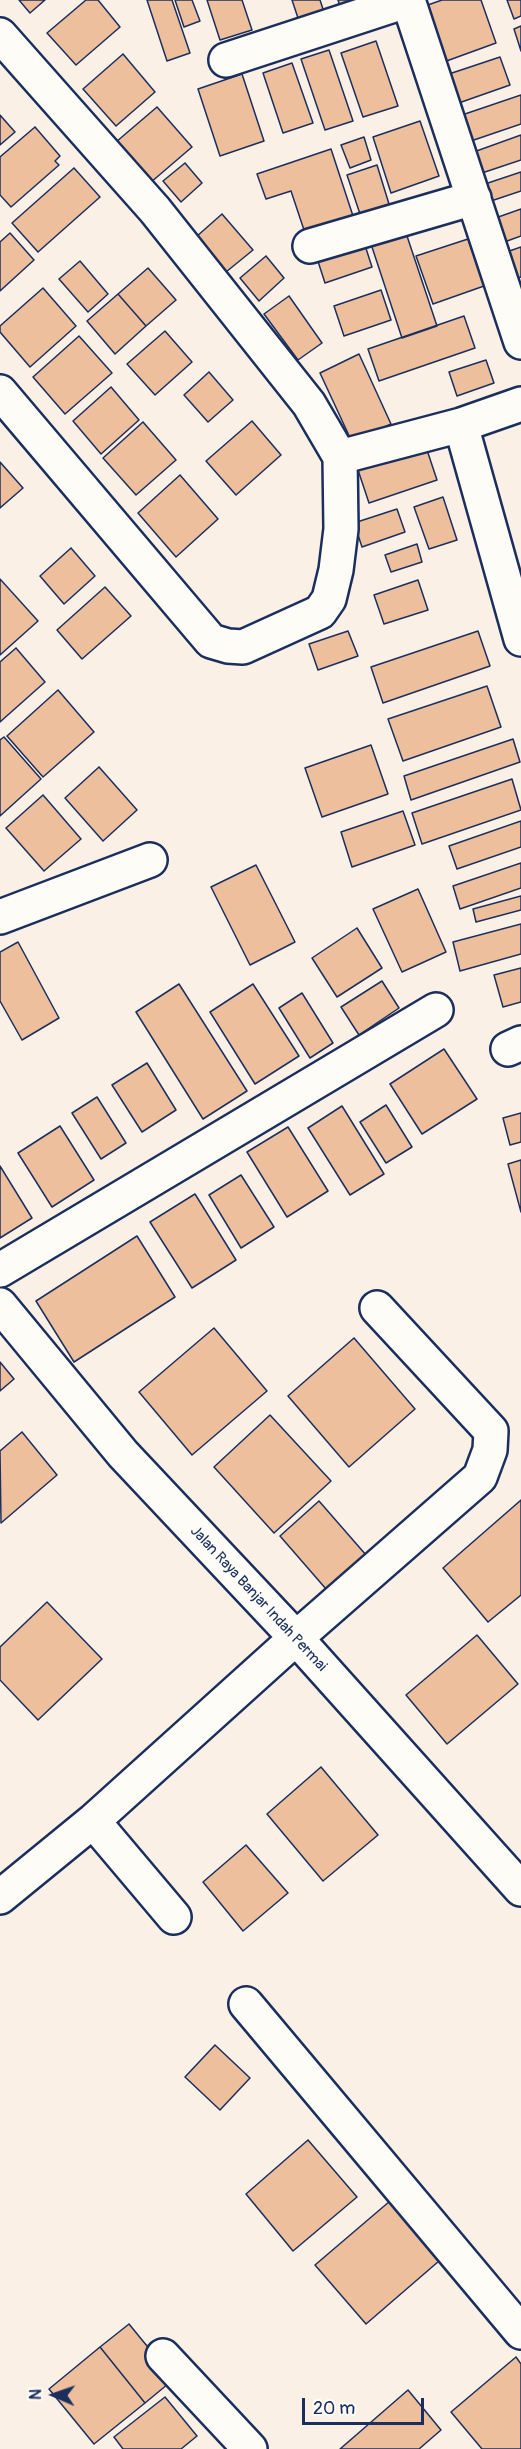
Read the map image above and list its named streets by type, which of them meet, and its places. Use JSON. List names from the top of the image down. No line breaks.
{"streets":{"street":["Jalan Raya Banjar Indah Permai"]},"scale_bar":"20 m","north":"left"}
